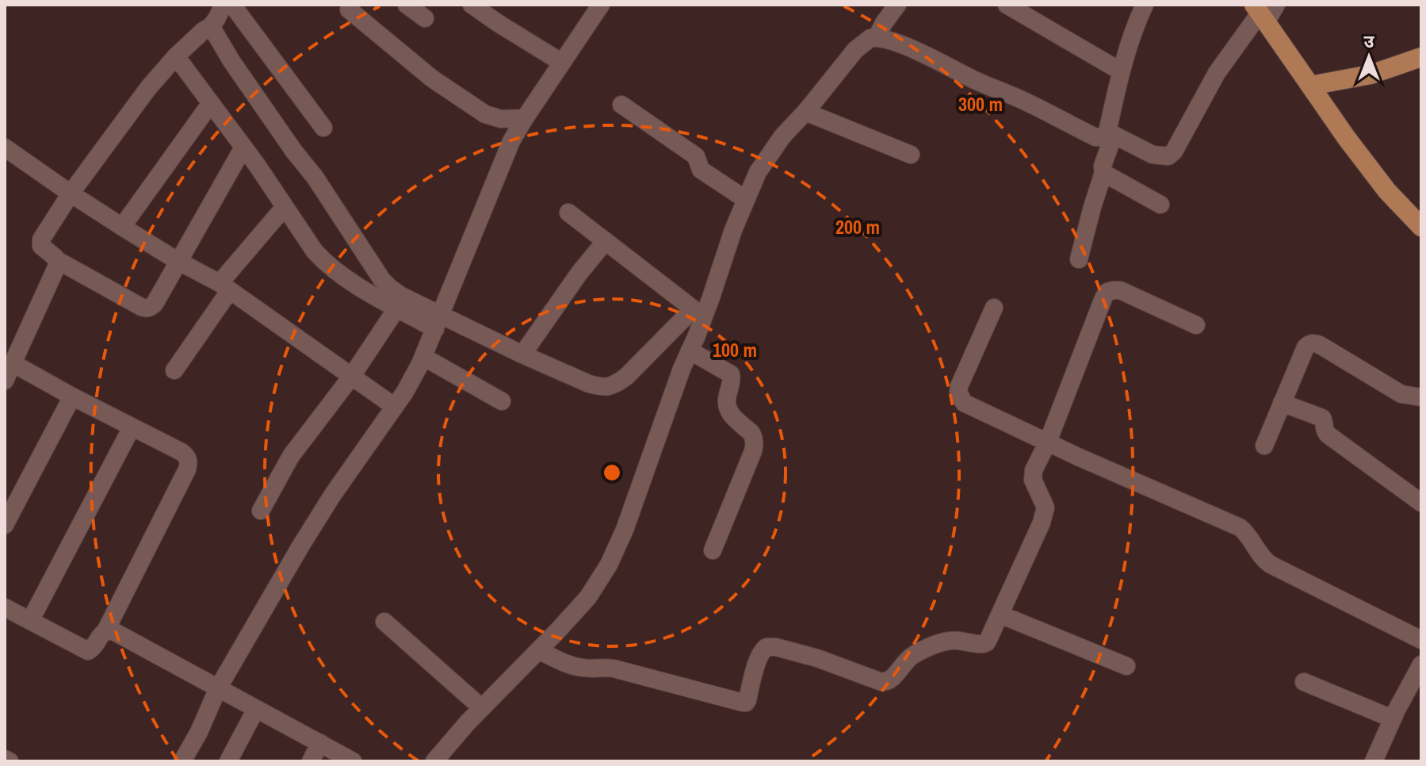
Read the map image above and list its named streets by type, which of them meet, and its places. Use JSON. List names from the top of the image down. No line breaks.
{"north":"top","rings":["300 m","200 m","100 m"]}
